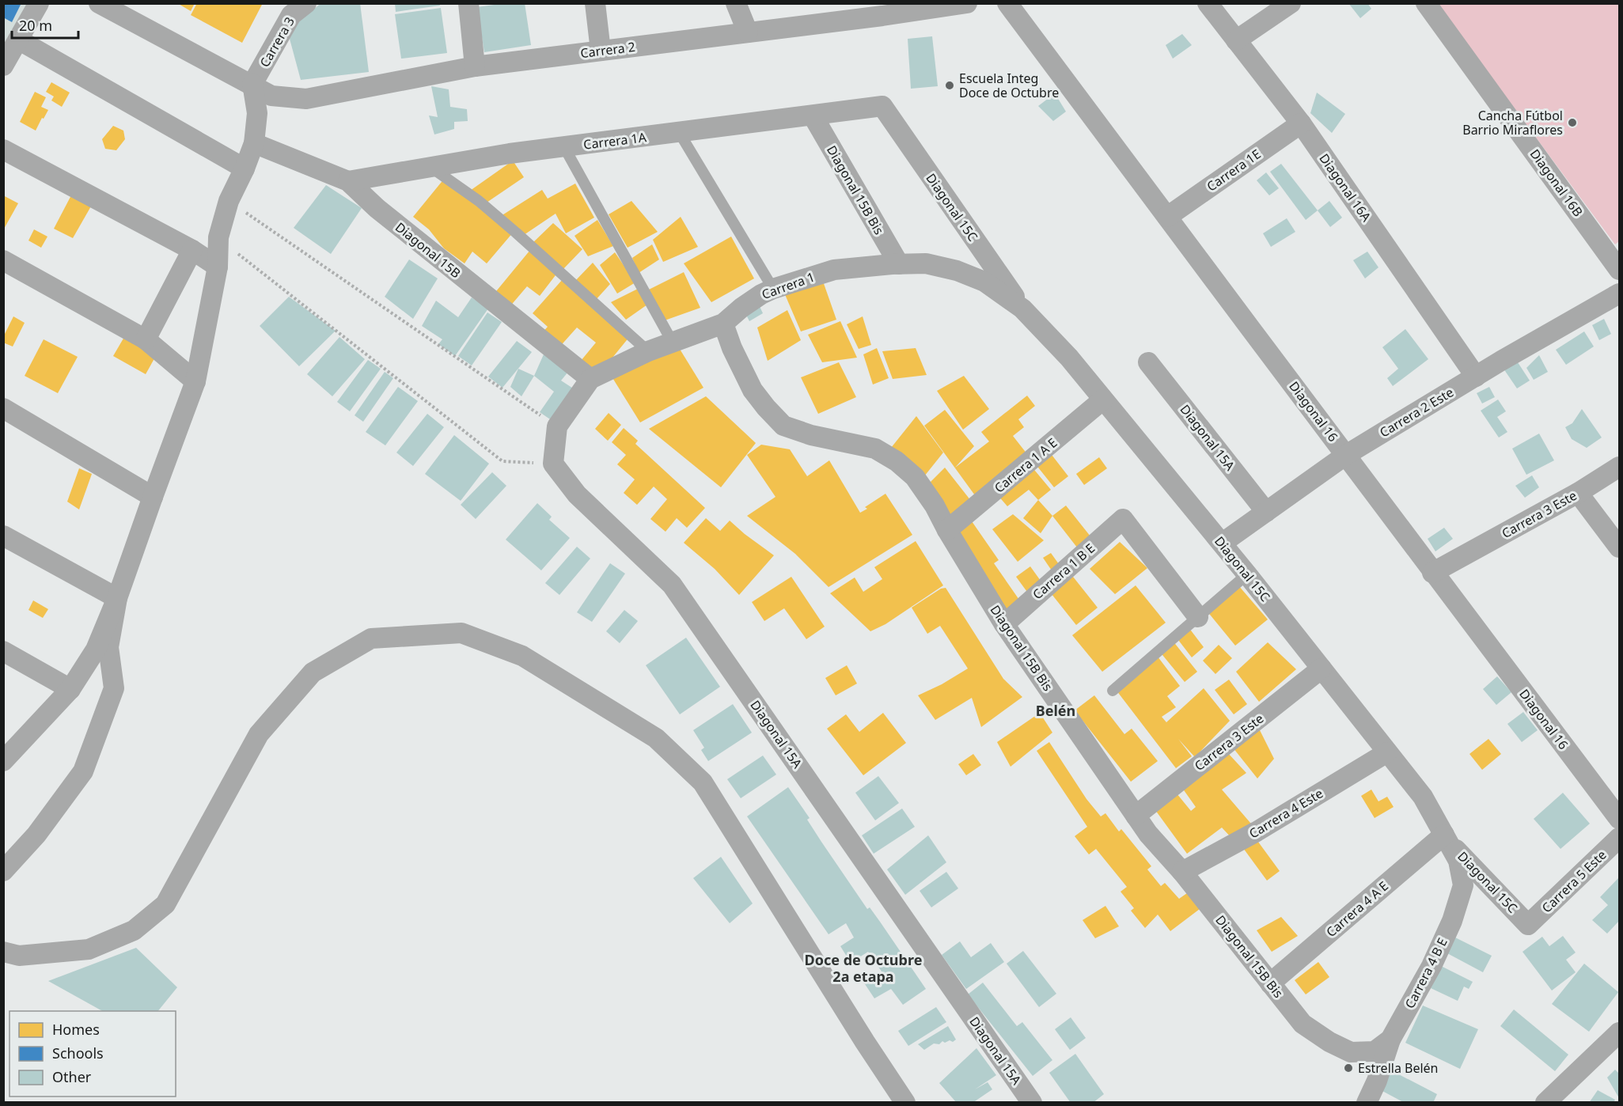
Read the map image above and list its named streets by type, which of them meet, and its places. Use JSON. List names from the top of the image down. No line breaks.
{"streets":{"street":["Carrera 3","Carrera 2","Carrera 1A","Carrera 1E","Diagonal 16B","Diagonal 16A","Diagonal 15B Bis","Diagonal 15C","Diagonal 15B","Carrera 1","Diagonal 16","Carrera 2 Este","Diagonal 15A","Carrera 1 A E","Carrera 3 Este","Carrera 1 B E","Carrera 4 Este","Carrera 5 Este","Carrera 4 A E","Carrera 4 B E"]},"crossings":[["Carrera 3","Carrera 2"],["Carrera 1A","Diagonal 15B Bis"],["Carrera 1A","Diagonal 15C"],["Carrera 1A","Diagonal 15B"],["Carrera 1E","Diagonal 16A"],["Carrera 1E","Diagonal 16"],["Diagonal 16A","Carrera 2 Este"],["Diagonal 15B Bis","Diagonal 15C"],["Diagonal 15B Bis","Carrera 1"],["Diagonal 15B Bis","Carrera 1 A E"],["Diagonal 15B Bis","Carrera 3 Este"],["Diagonal 15B Bis","Carrera 1 B E"],["Diagonal 15B Bis","Carrera 4 Este"],["Diagonal 15B Bis","Carrera 4 A E"],["Diagonal 15B Bis","Carrera 4 B E"],["Diagonal 15C","Carrera 1"],["Diagonal 15C","Carrera 2 Este"],["Diagonal 15C","Carrera 1 A E"],["Diagonal 15C","Carrera 3 Este"],["Diagonal 15C","Carrera 4 Este"],["Diagonal 15C","Carrera 5 Este"],["Diagonal 15C","Carrera 4 A E"],["Diagonal 15C","Carrera 4 B E"],["Diagonal 15B","Carrera 1"],["Diagonal 16","Carrera 2 Este"],["Diagonal 16","Carrera 3 Este"],["Carrera 2 Este","Diagonal 15A"]],"districts":["Belén","Doce de Octubre 2a etapa"],"places":["Escuela Integ Doce de Octubre","Cancha Fútbol Barrio Miraflores","Estrella Belén"],"legend":["Homes","Schools","Other"],"scale_bar":"20 m"}
